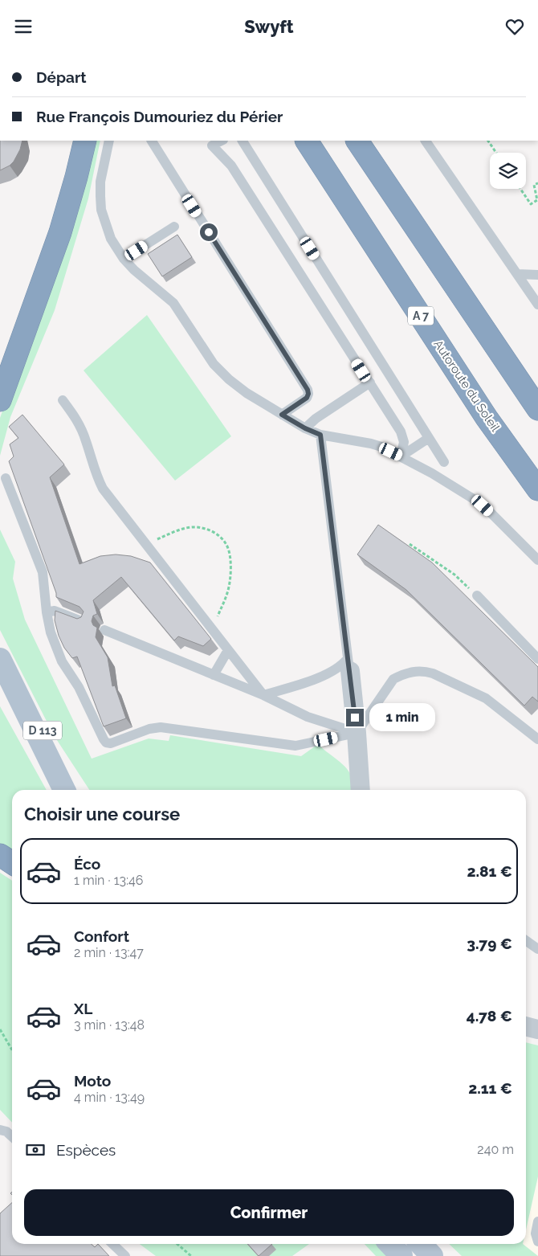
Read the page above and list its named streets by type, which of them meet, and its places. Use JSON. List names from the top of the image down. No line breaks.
{"streets":{"highway":["A 7","Autoroute du Soleil"],"main road":["D 113"]},"page":{"header":"Swyft","banner":["Départ","Rue François Dumouriez du Périer"],"bubble":"1 min","heading":"Choisir une course","list":[{"name":"Éco","note":"1 min · 13:46","value":"2.81 €"},{"name":"Confort","note":"2 min · 13:47","value":"3.79 €"},{"name":"XL","note":"3 min · 13:48","value":"4.78 €"},{"name":"Moto","note":"4 min · 13:49","value":"2.11 €"}],"pay":["Espèces","240 m"],"buttons":"Confirmer"}}
